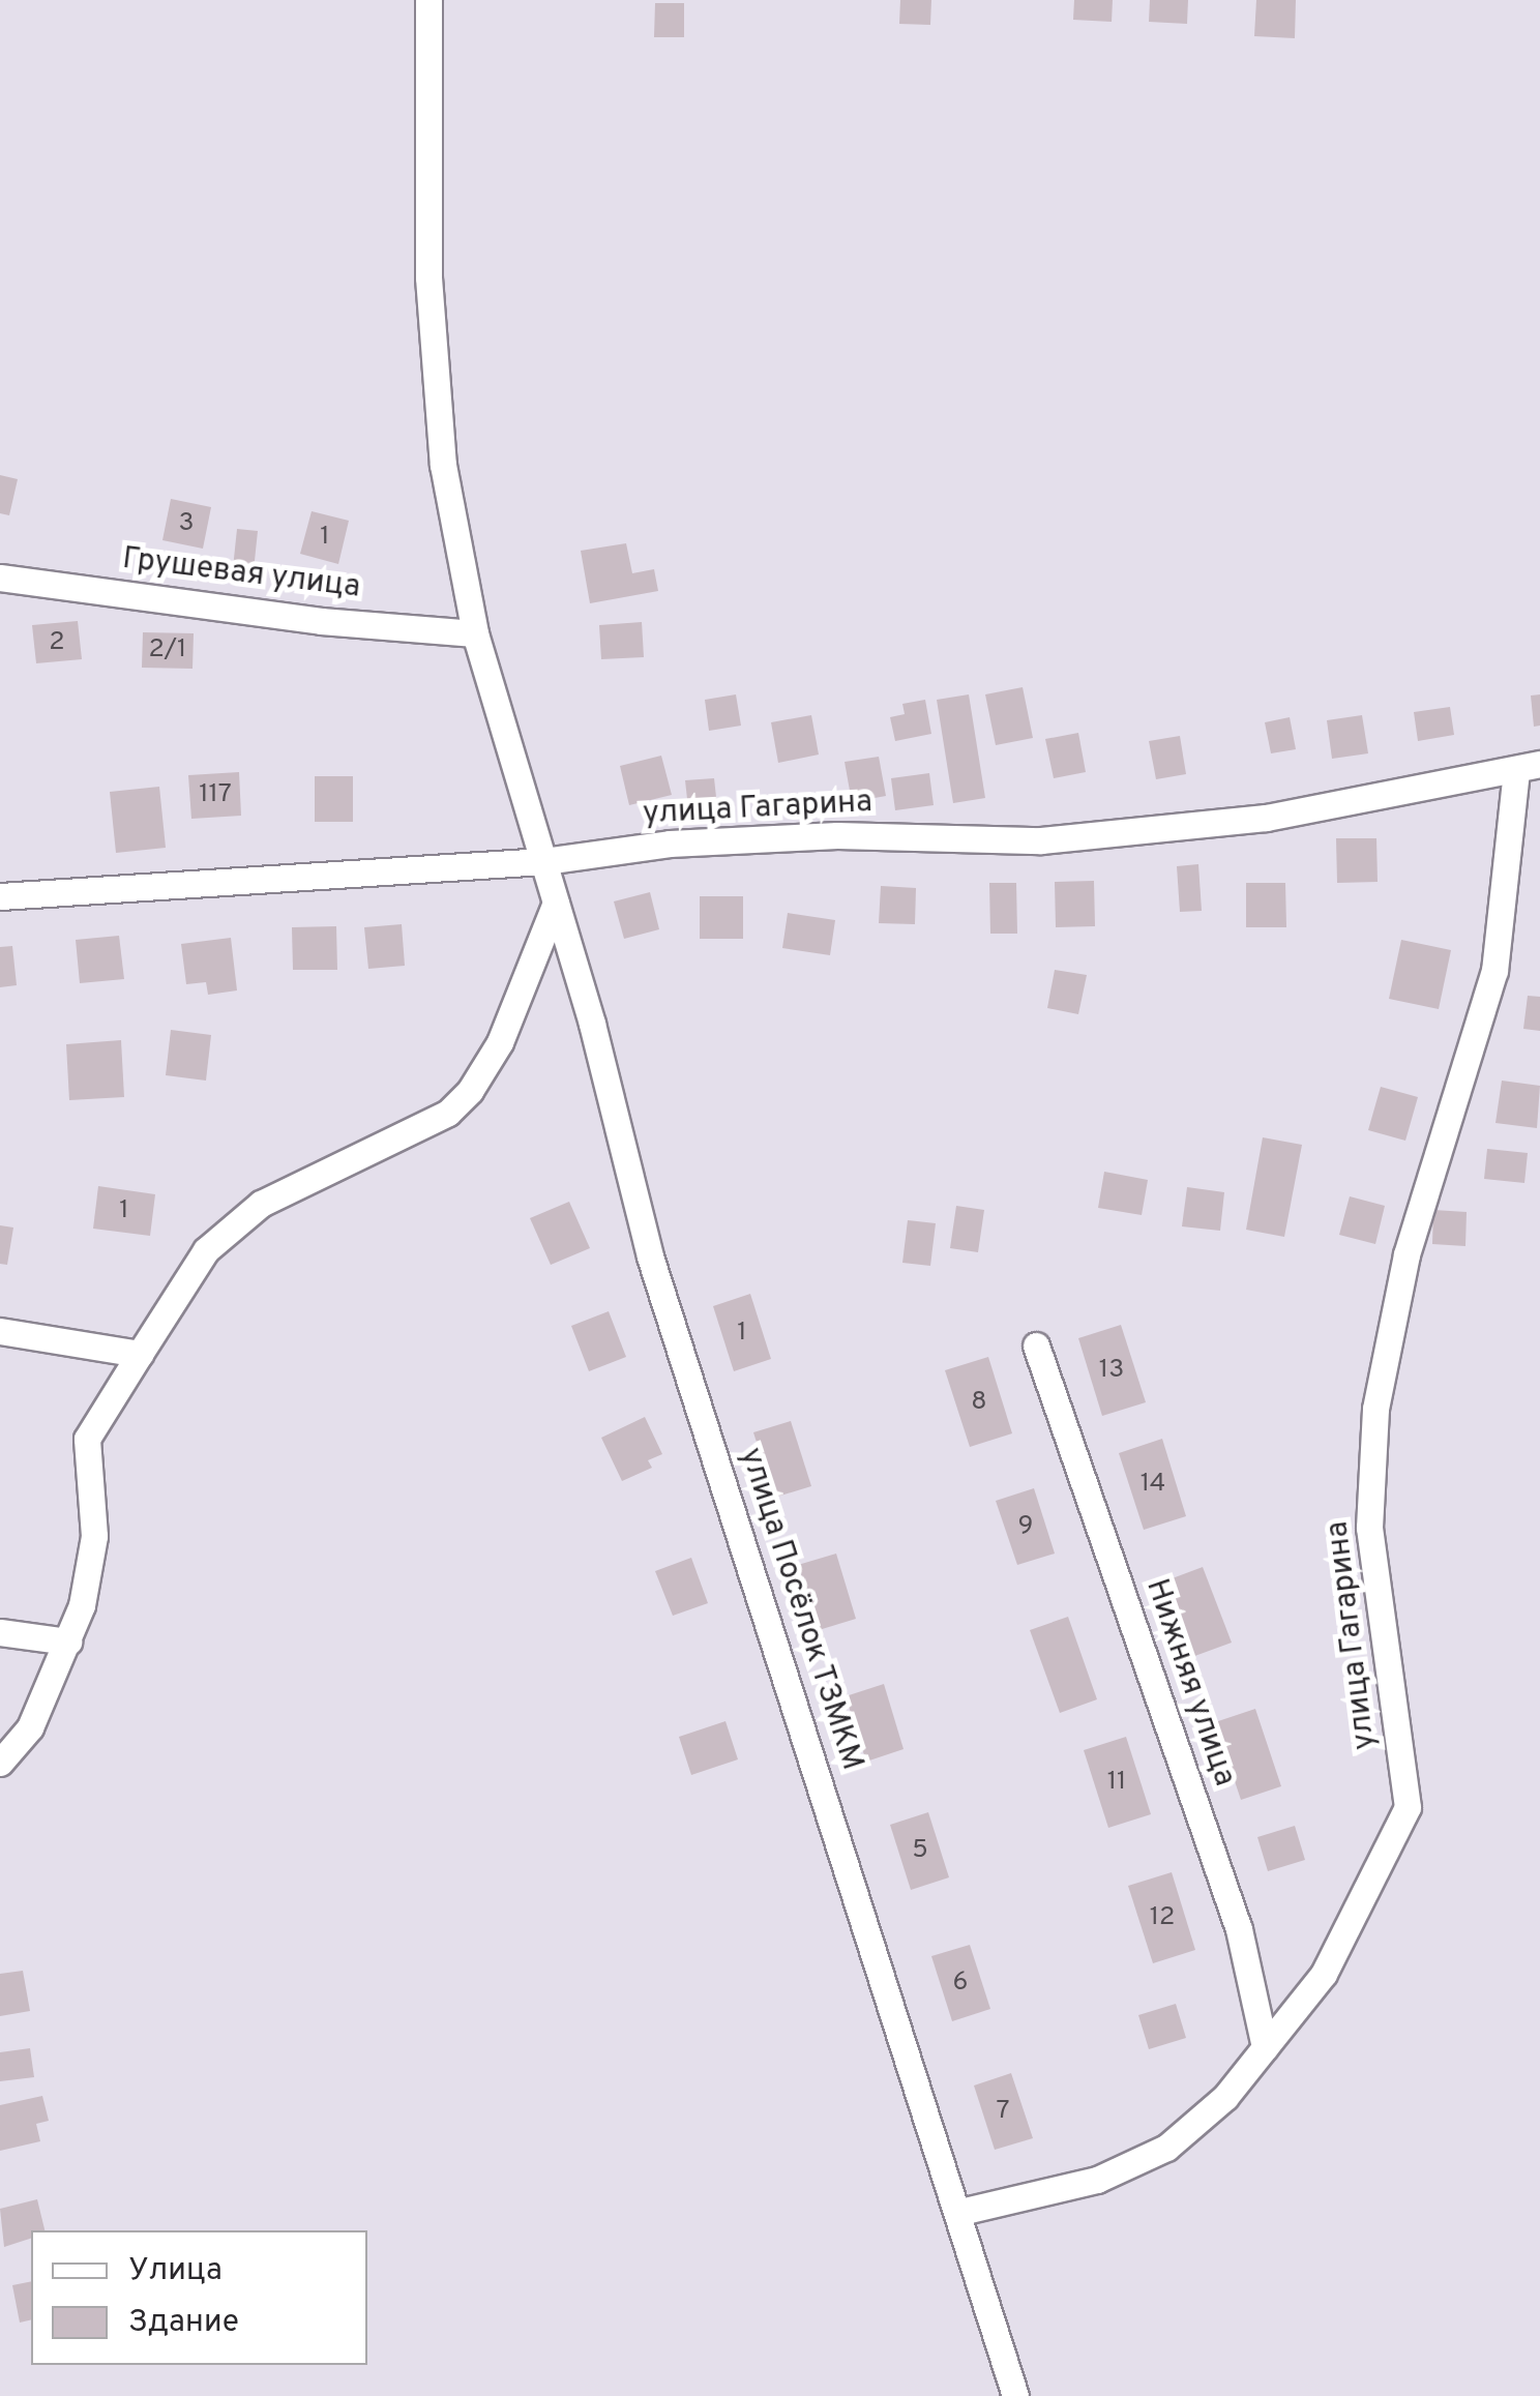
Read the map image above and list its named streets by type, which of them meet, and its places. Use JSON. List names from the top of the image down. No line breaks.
{"streets":{"street":["Грушевая улица","улица Гагарина","улица Посёлок ТЗМКМ","Нижняя улица"]},"crossings":[["Грушевая улица","улица Посёлок ТЗМКМ"],["улица Гагарина","улица Посёлок ТЗМКМ"],["улица Гагарина","Нижняя улица"]],"house_numbers":["3","1","2","2/1","117","1","1","13","8","14","9","11","5","12","6","7"],"legend":["Улица","Здание"]}
